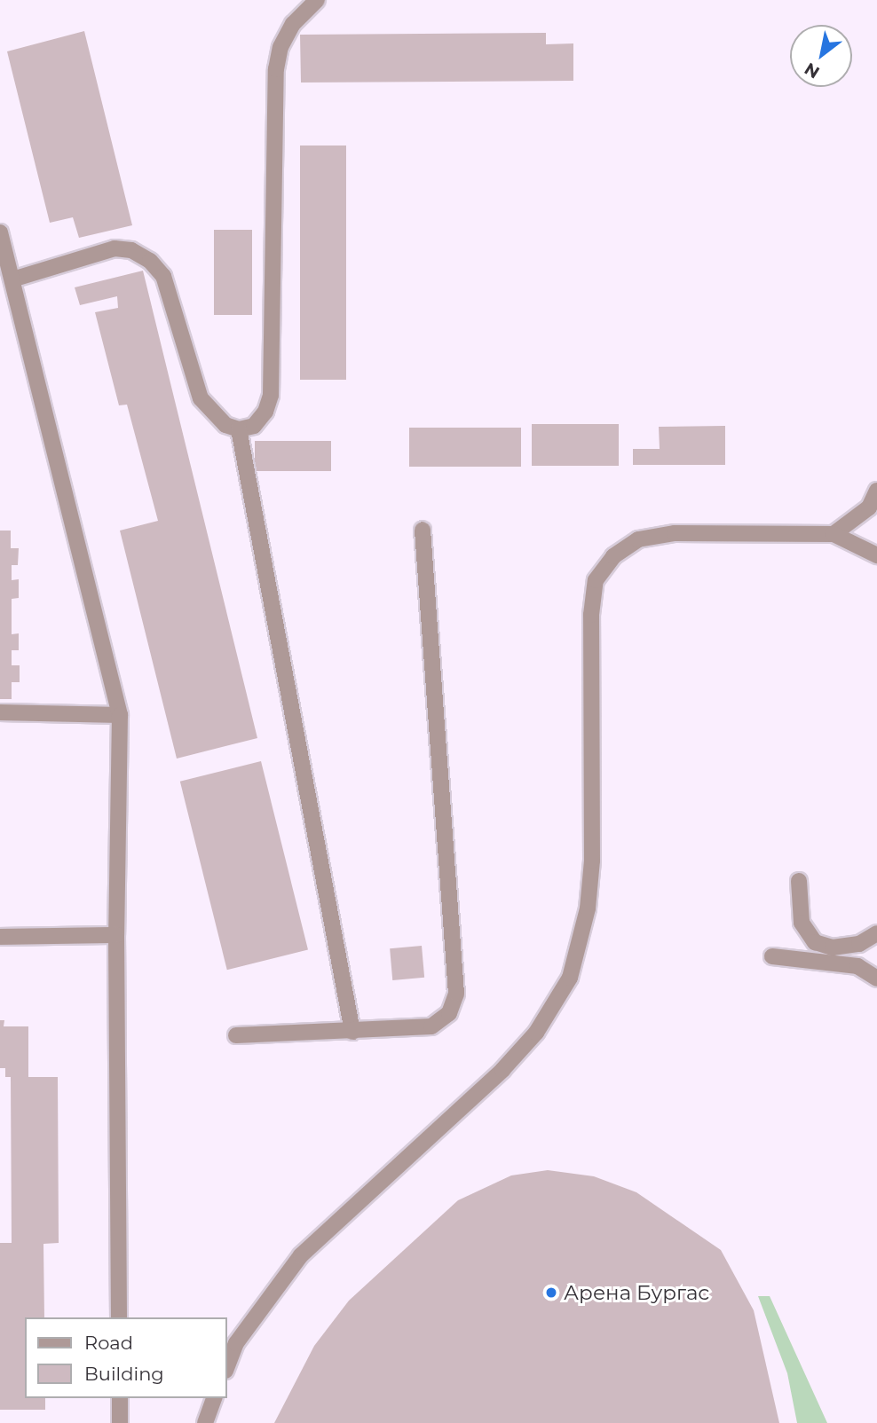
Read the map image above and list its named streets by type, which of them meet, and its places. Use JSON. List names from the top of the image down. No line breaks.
{"places":["Арена Бургас"],"legend":["Road","Building"],"north":"bottom left"}
